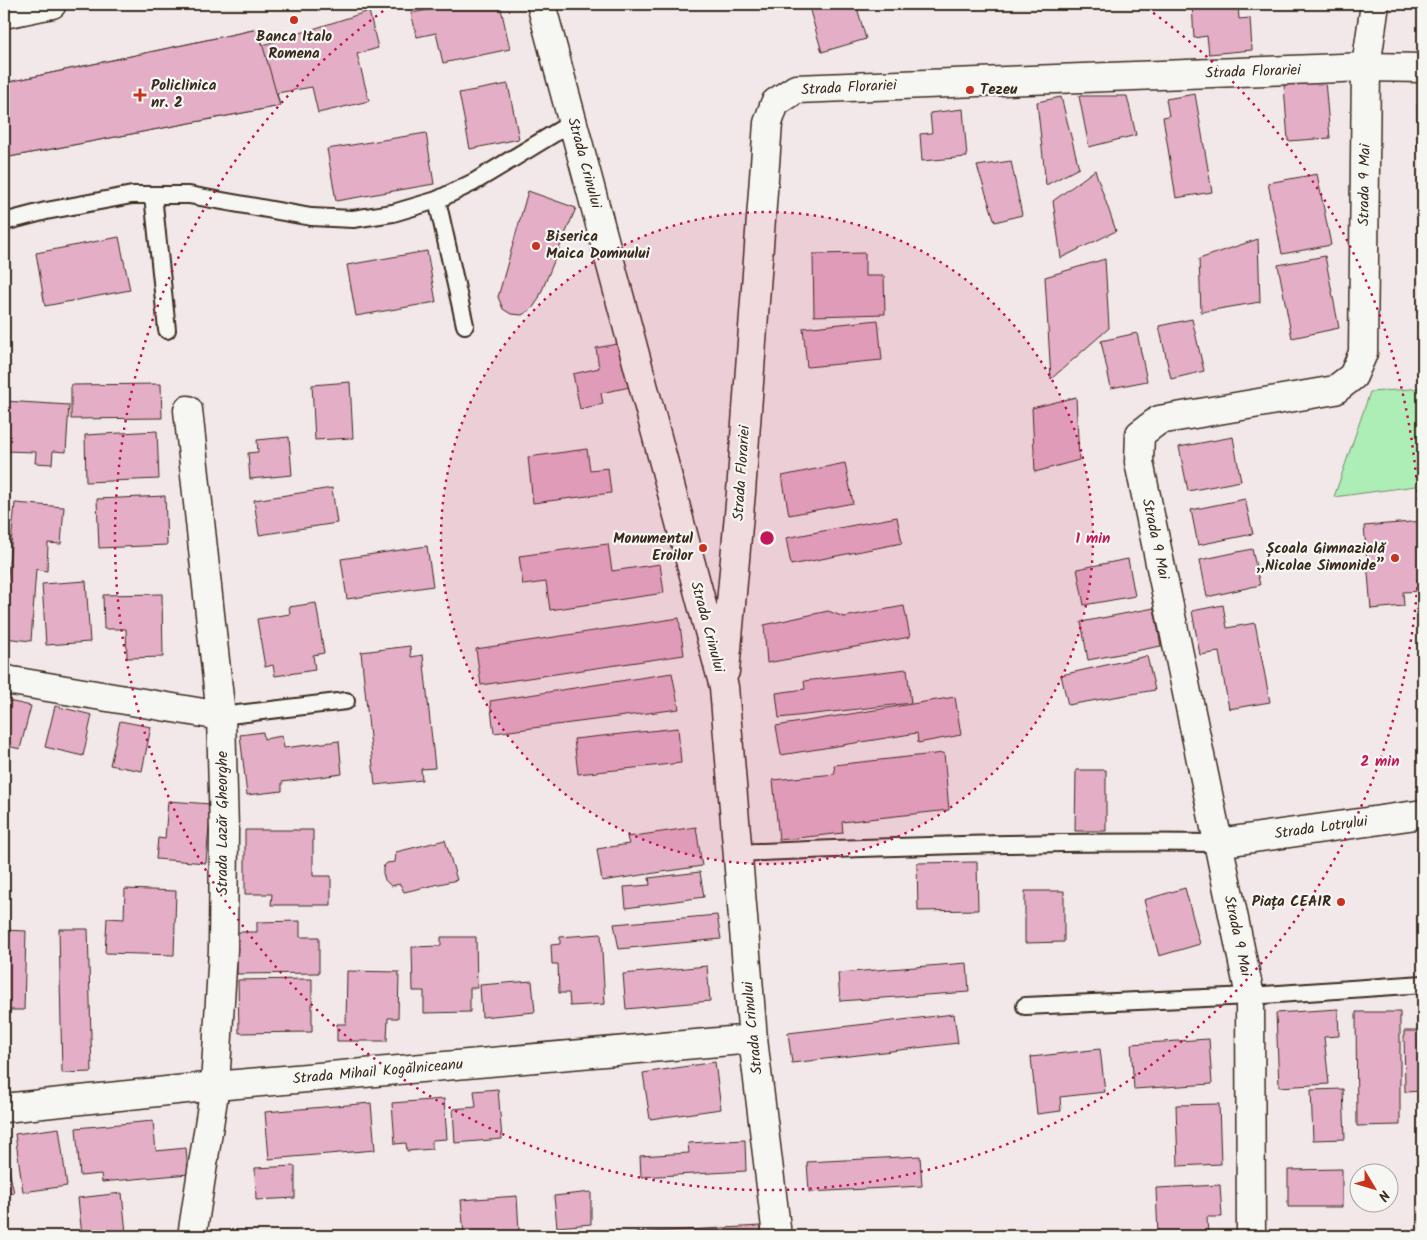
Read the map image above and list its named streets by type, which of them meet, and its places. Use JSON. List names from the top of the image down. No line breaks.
{"streets":{"street":["Strada Florariei","Strada Crinului","Strada 9 Mai","Strada Lazăr Gheorghe","Strada Lotrului","Strada Mihail Kogălniceanu"]},"crossings":[["Strada Florariei","Strada Crinului"],["Strada Florariei","Strada 9 Mai"],["Strada Crinului","Strada Mihail Kogălniceanu"],["Strada 9 Mai","Strada Lotrului"],["Strada Lazăr Gheorghe","Strada Mihail Kogălniceanu"]],"places":{"other":["Banca Italo Romena","Tezeu","Biserica Maica Domnului","Monumentul Eroilor","Școala Gimnazială „Nicolae Simonide”","Piața CEAIR"],"health":["Policlinica nr. 2"]},"north":"bottom right","rings":["1 min","2 min"]}
